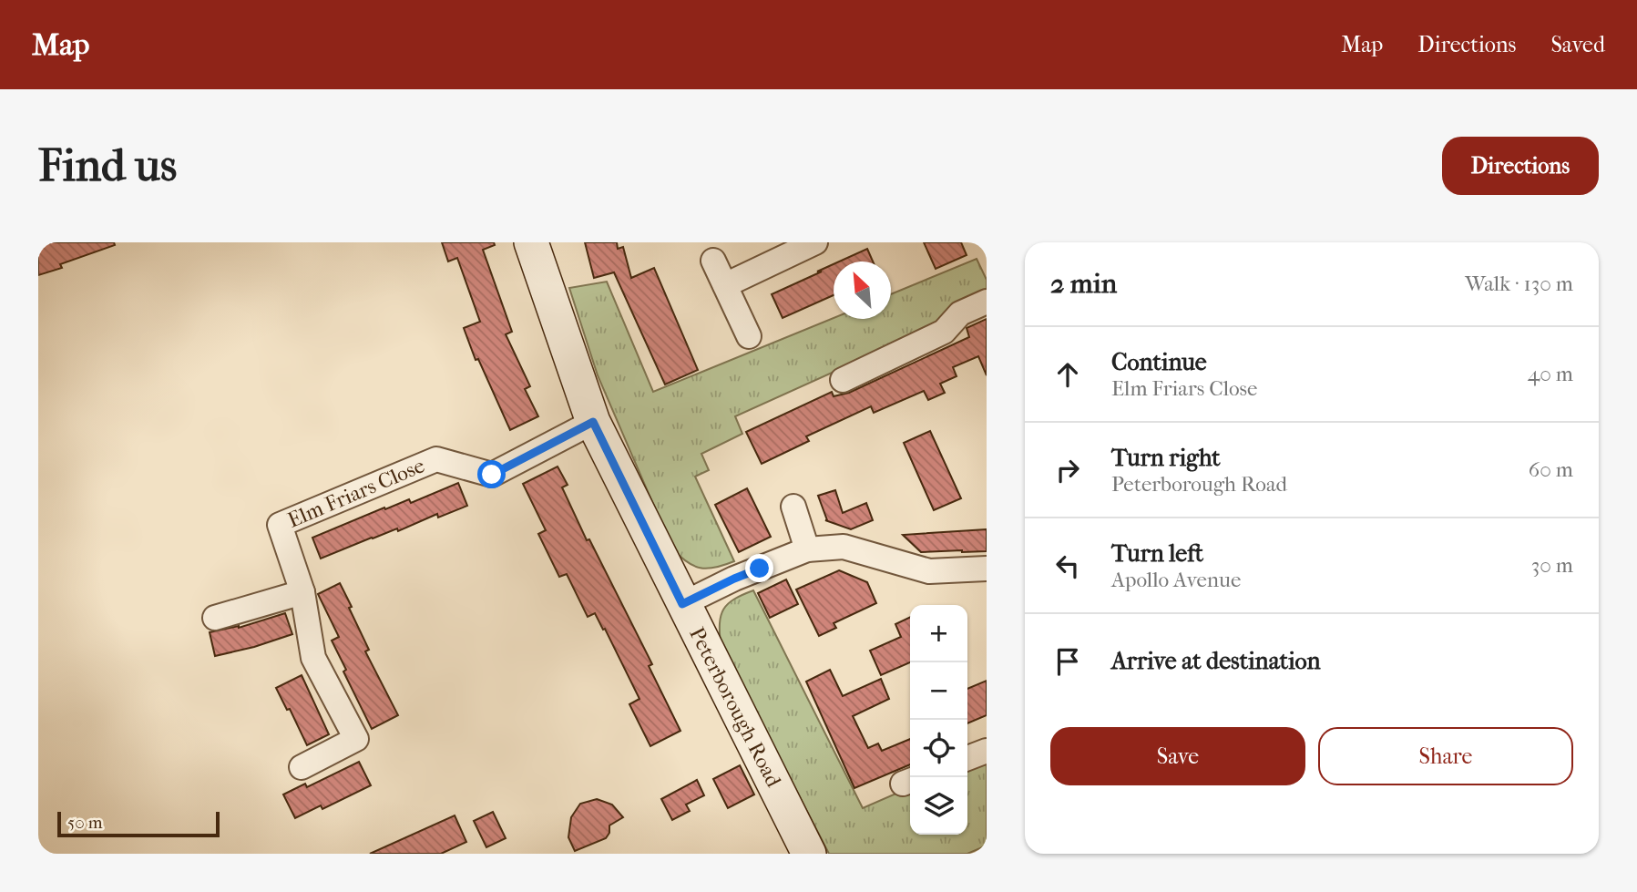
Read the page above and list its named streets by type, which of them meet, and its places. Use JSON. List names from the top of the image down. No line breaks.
{"streets":{"main road":["Peterborough Road"],"street":["Elm Friars Close"]},"crossings":[["Elm Friars Close","Peterborough Road"]],"scale_bar":"50 m","north":"top left","page":{"header":"Map","nav":["Map","Directions","Saved"],"buttons":["Directions",["Save","Share"]],"title":"Find us","heading":["2 min","Walk · 130 m"],"list":[["Continue","Elm Friars Close","40 m"],["Turn right","Peterborough Road","60 m"],["Turn left","Apollo Avenue","30 m"],"Arrive at destination"],"map_buttons":["+","−"],"scale":"50 m"}}
